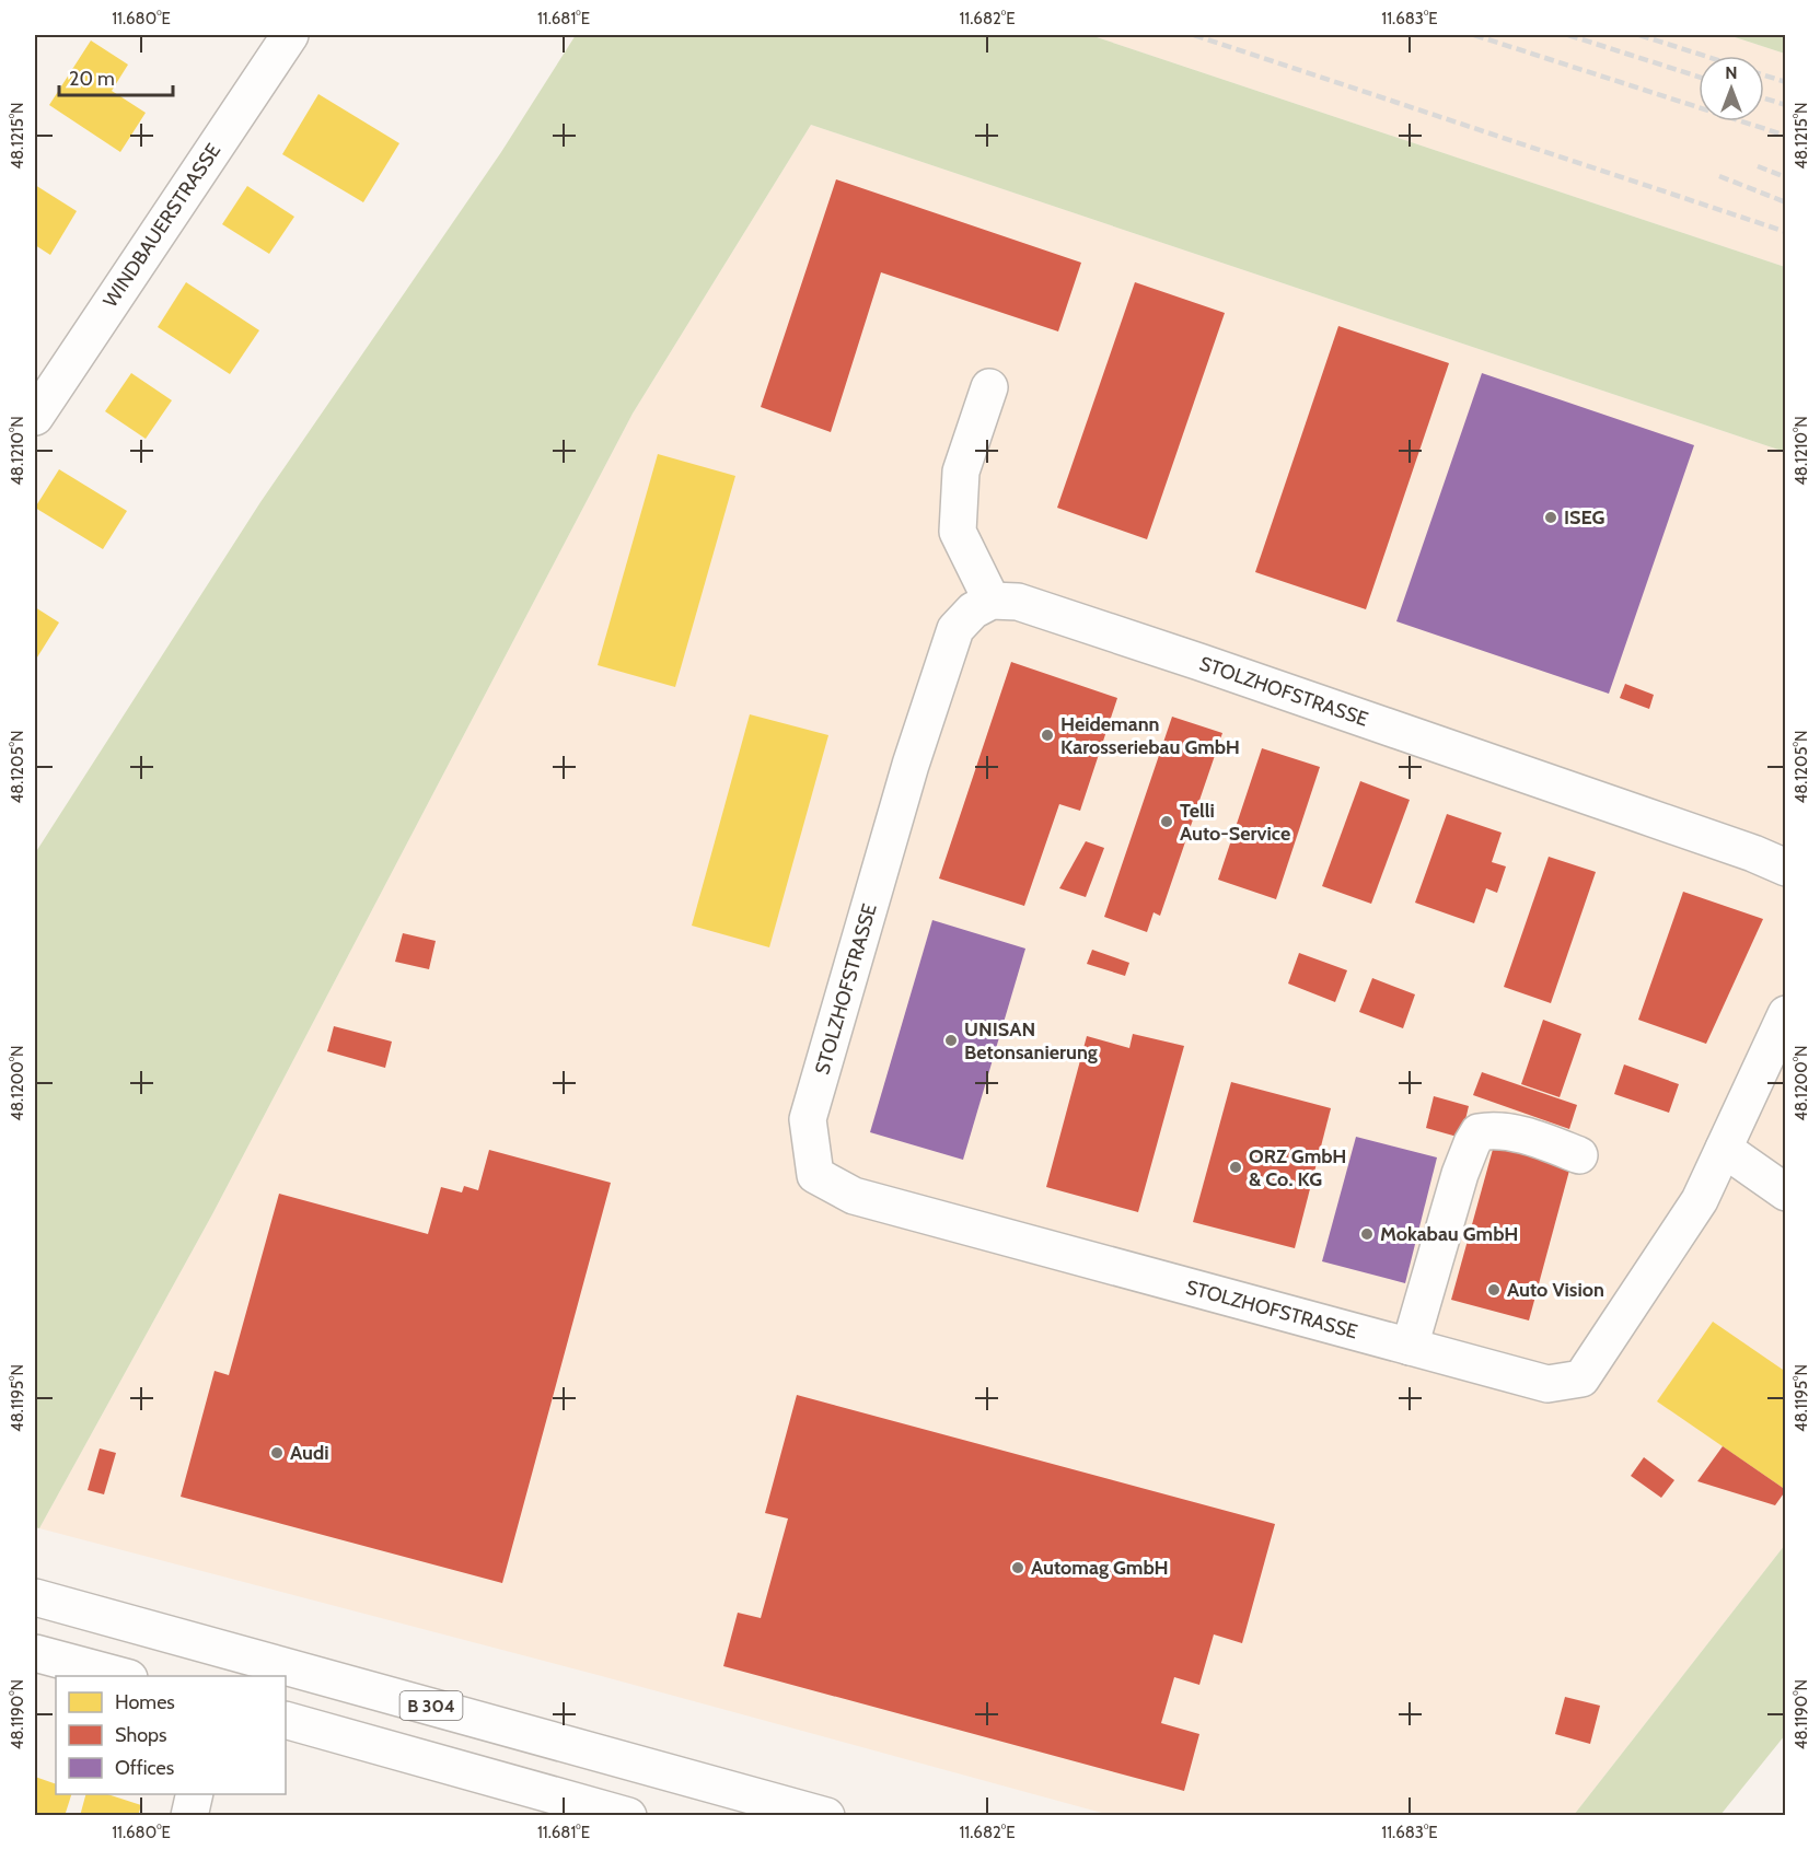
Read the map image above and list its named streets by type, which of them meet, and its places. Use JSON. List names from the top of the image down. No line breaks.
{"streets":{"street":["WINDBAUERSTRASSE","STOLZHOFSTRASSE","B 304"]},"places":["ISEG","Heidemann Karosseriebau GmbH","Telli Auto-Service","UNISAN Betonsanierung","ORZ GmbH & Co. KG","Mokabau GmbH","Auto Vision","Audi","Automag GmbH"],"legend":["Homes","Shops","Offices"],"scale_bar":"20 m","north":"top","coordinates":["11.680°E","11.681°E","11.682°E","11.683°E","48.1215°N","48.1210°N","48.1205°N","48.1200°N","48.1195°N","48.1190°N"]}
